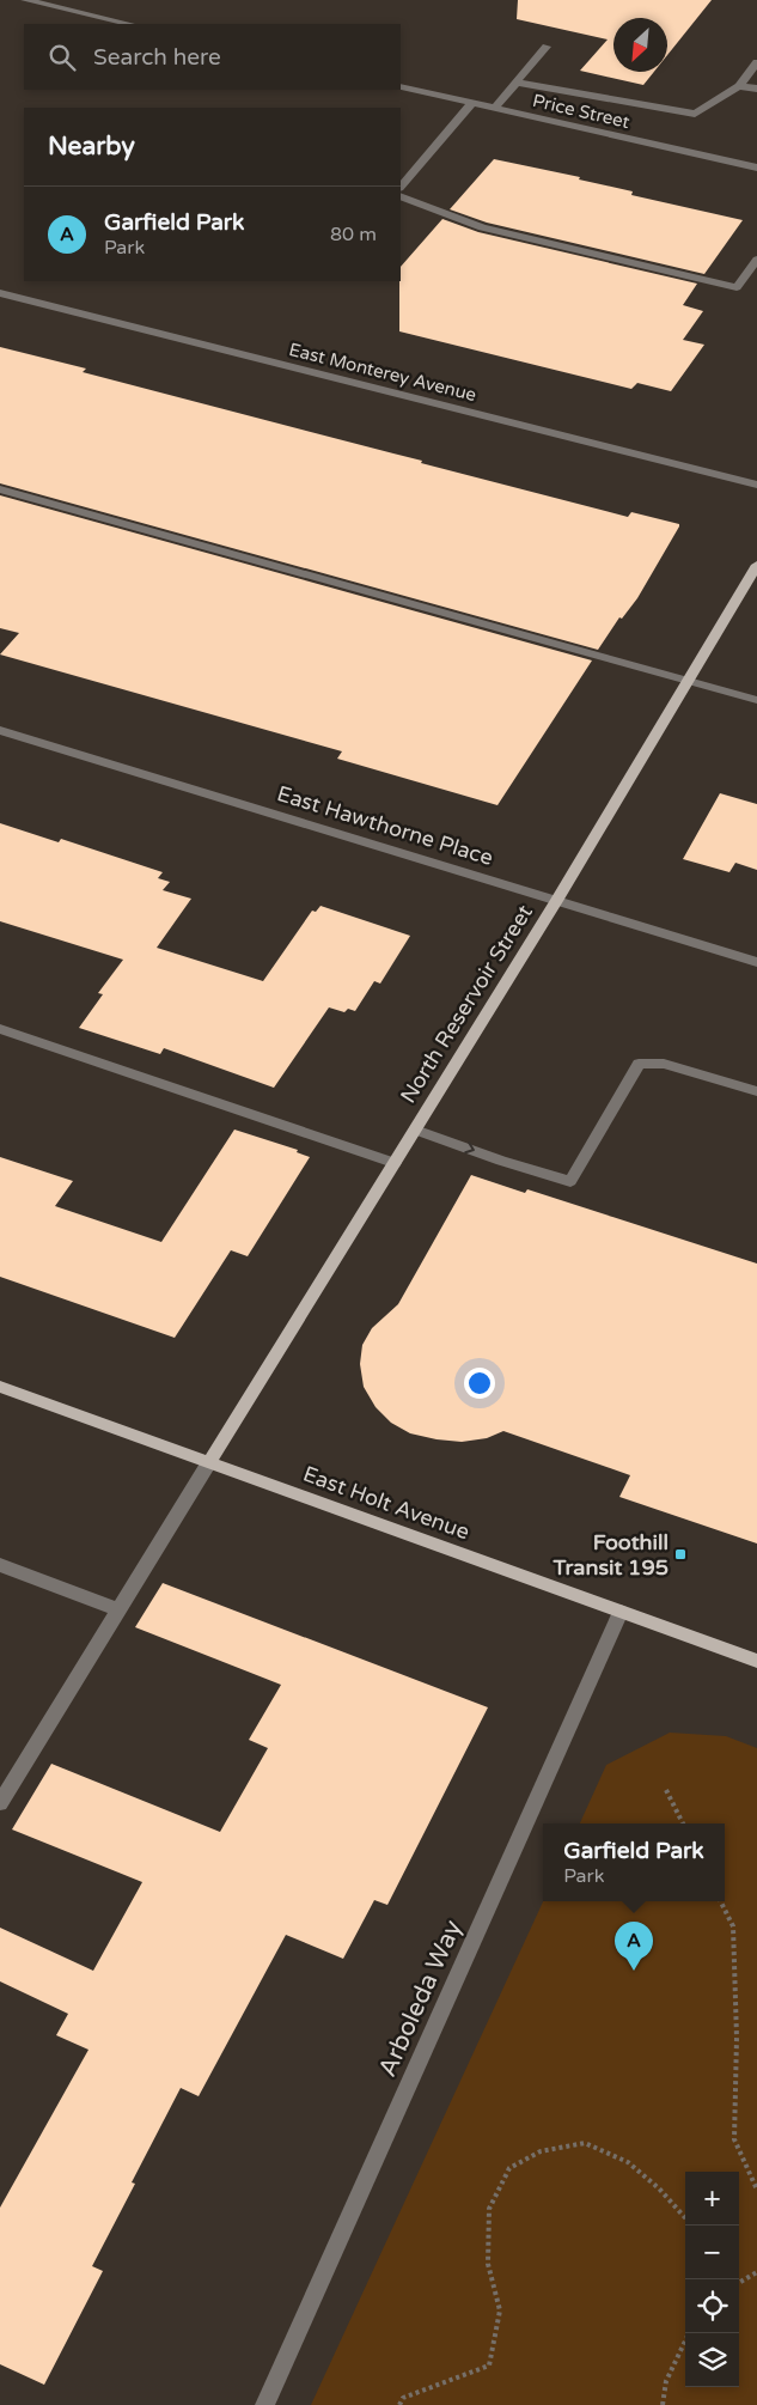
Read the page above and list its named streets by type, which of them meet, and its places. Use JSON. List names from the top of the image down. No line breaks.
{"streets":{"main road":["North Reservoir Street","East Holt Avenue"],"street":["Price Street","East Monterey Avenue","East Hawthorne Place","Arboleda Way"]},"crossings":[["East Hawthorne Place","North Reservoir Street"],["North Reservoir Street","East Holt Avenue"],["East Holt Avenue","Arboleda Way"]],"places":{"transit":["Foothill Transit 195"]},"north":"bottom left","page":{"search":"Search here","heading":"Nearby","list":[{"mark":"A","name":"Garfield Park","note":"Park","value":"80 m"}],"popup":["Garfield Park","Park"],"pins":"A","map_buttons":["+","−"]}}
